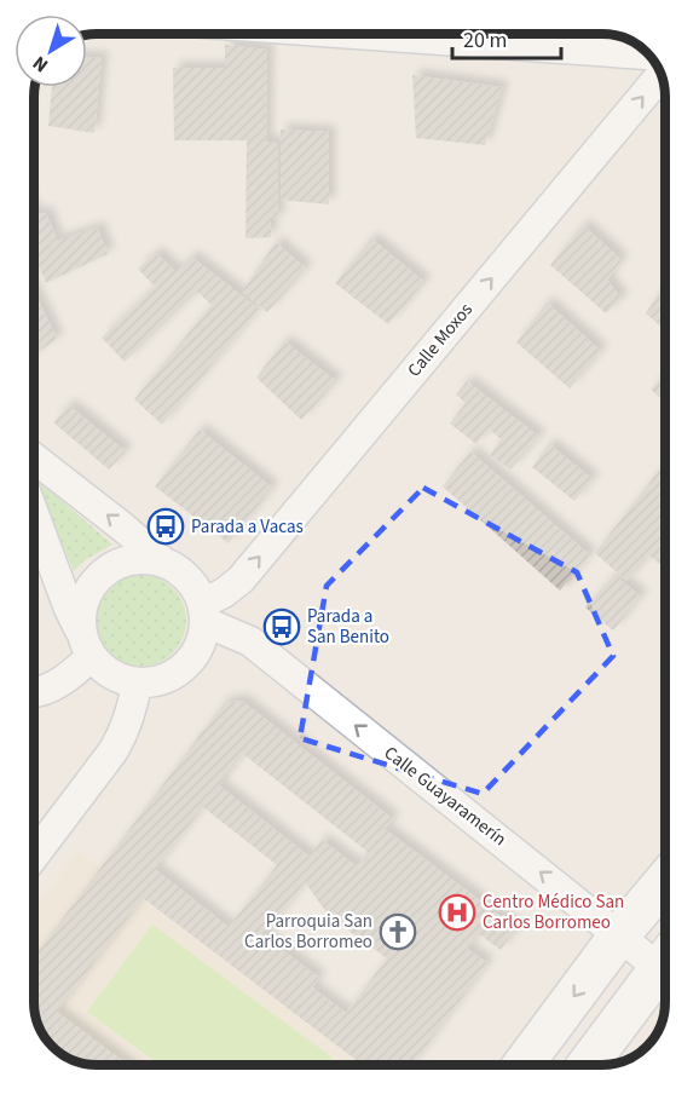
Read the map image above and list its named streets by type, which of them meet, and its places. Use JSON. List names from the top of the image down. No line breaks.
{"streets":{"street":["Calle Moxos","Calle Guayaramerín"]},"crossings":[["Calle Moxos","Calle Guayaramerín"]],"one_way":["Calle Moxos","Calle Guayaramerín"],"places":{"bus stop":["Parada a Vacas","Parada a San Benito"],"hospital":["Centro Médico San Carlos Borromeo"],"church":["Parroquia San Carlos Borromeo"]},"scale_bar":"20 m","north":"bottom left"}
